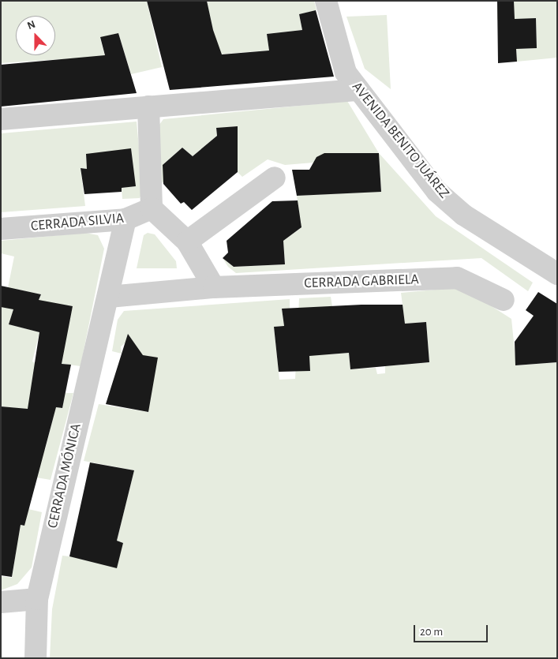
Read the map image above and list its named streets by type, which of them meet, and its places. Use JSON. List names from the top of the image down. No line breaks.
{"streets":{"street":["AVENIDA BENITO JUÁREZ","CERRADA SILVIA","CERRADA GABRIELA","CERRADA MÓNICA"]},"crossings":[["CERRADA SILVIA","CERRADA MÓNICA"]],"scale_bar":"20 m","north":"top"}
